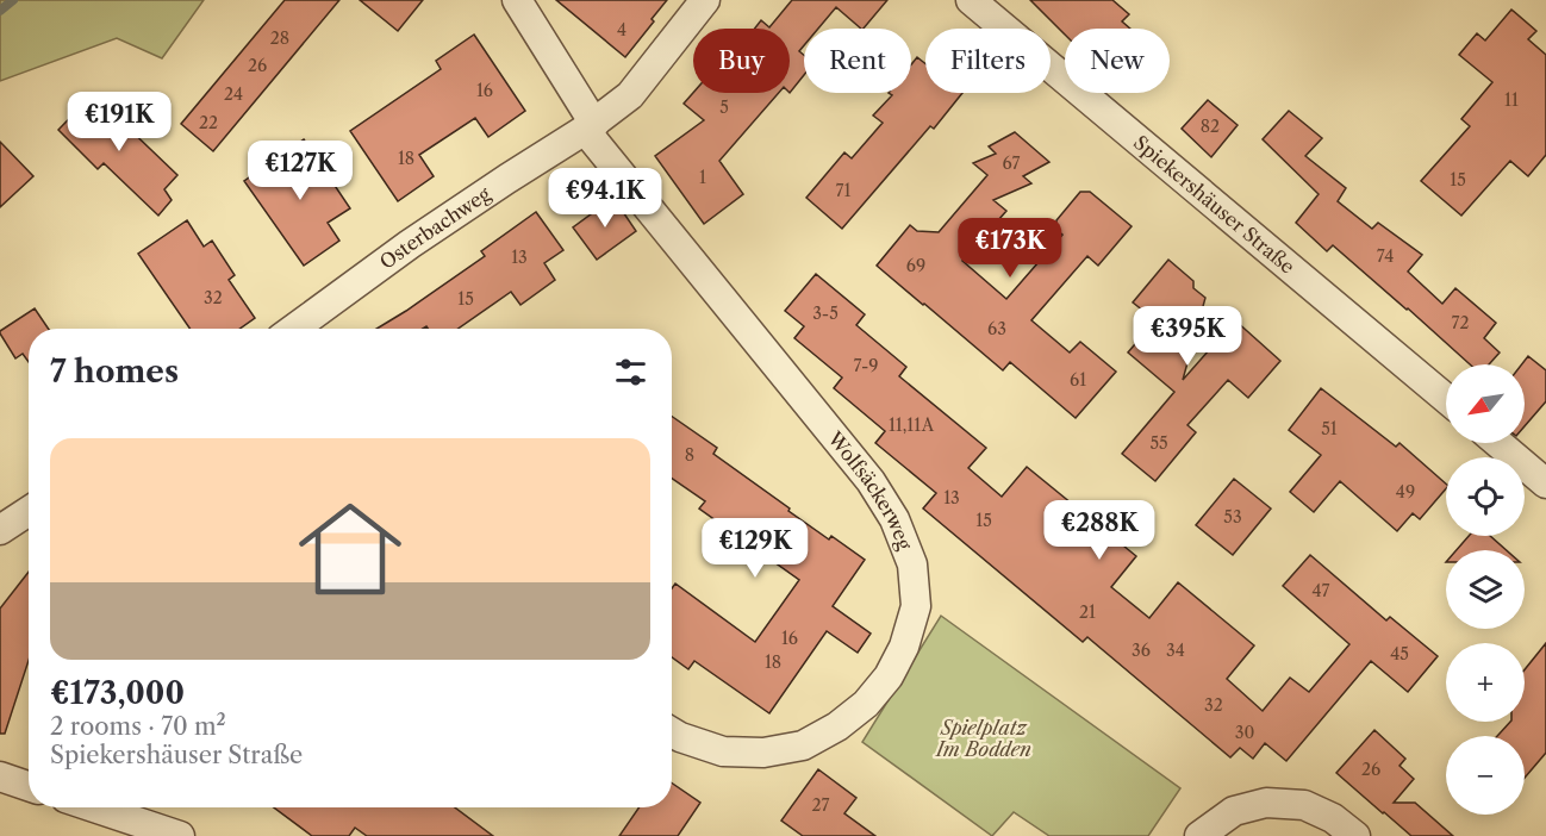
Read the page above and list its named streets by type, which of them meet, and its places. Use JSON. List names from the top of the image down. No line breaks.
{"streets":{"street":["Spiekershäuser Straße","Osterbachweg","Wolfsäckerweg"]},"crossings":[["Osterbachweg","Wolfsäckerweg"]],"parks":["Spielplatz Im Bodden"],"house_numbers":["4","28","26","16","24","11","5","22","82","18","67","1","15","71","74","13","69","32","15","3-5","72","63","7-9","61","11,11A","51","55","8","49","13","53","15","47","21","16","36","34","45","18","32","30","26","27"],"north":"bottom left","page":{"chip":["Buy","Rent","Filters","New"],"price":["€191K","€127K","€94.1K","€173K","€395K","€288K","€129K"],"heading":"7 homes","map_buttons":["+","−"],"list":[{"name":"€173,000","note":"2 rooms · 70 m² · Spiekershäuser Straße"}]}}
